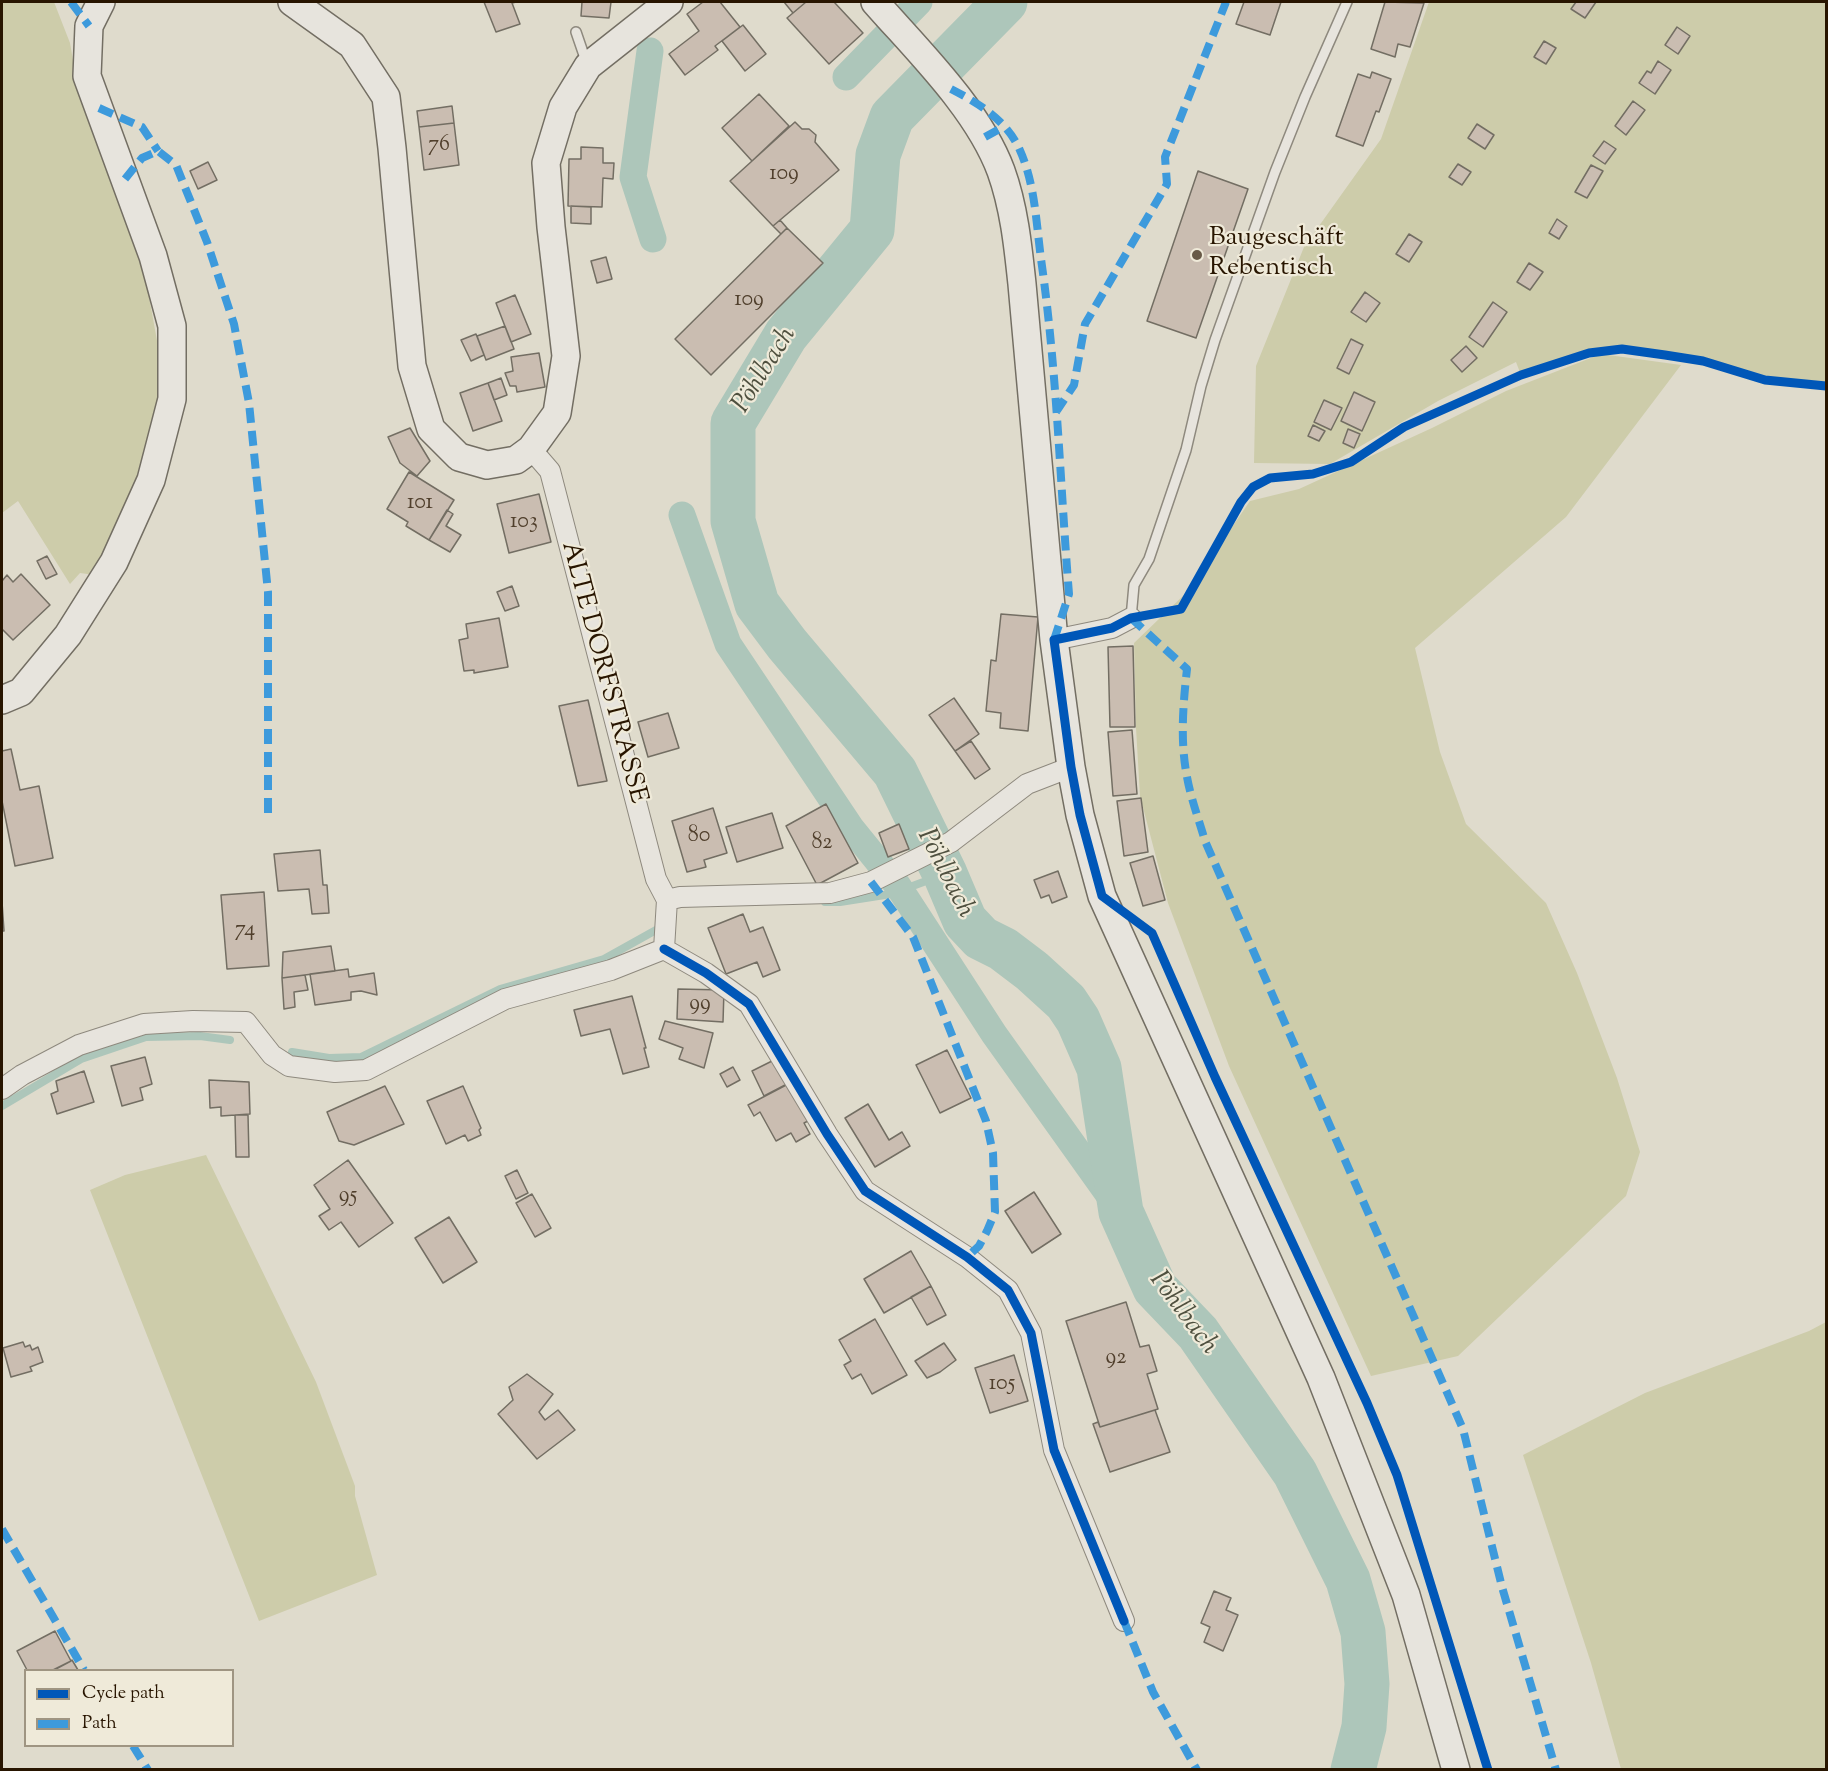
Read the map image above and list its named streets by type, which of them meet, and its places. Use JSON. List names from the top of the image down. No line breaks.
{"streets":{"street":["ALTE DORFSTRASSE"]},"water":["Pöhlbach"],"places":["Baugeschäft Rebentisch"],"house_numbers":["76","109","109","101","103","80","82","74","99","95","92","105"],"legend":["Cycle path","Path"]}
